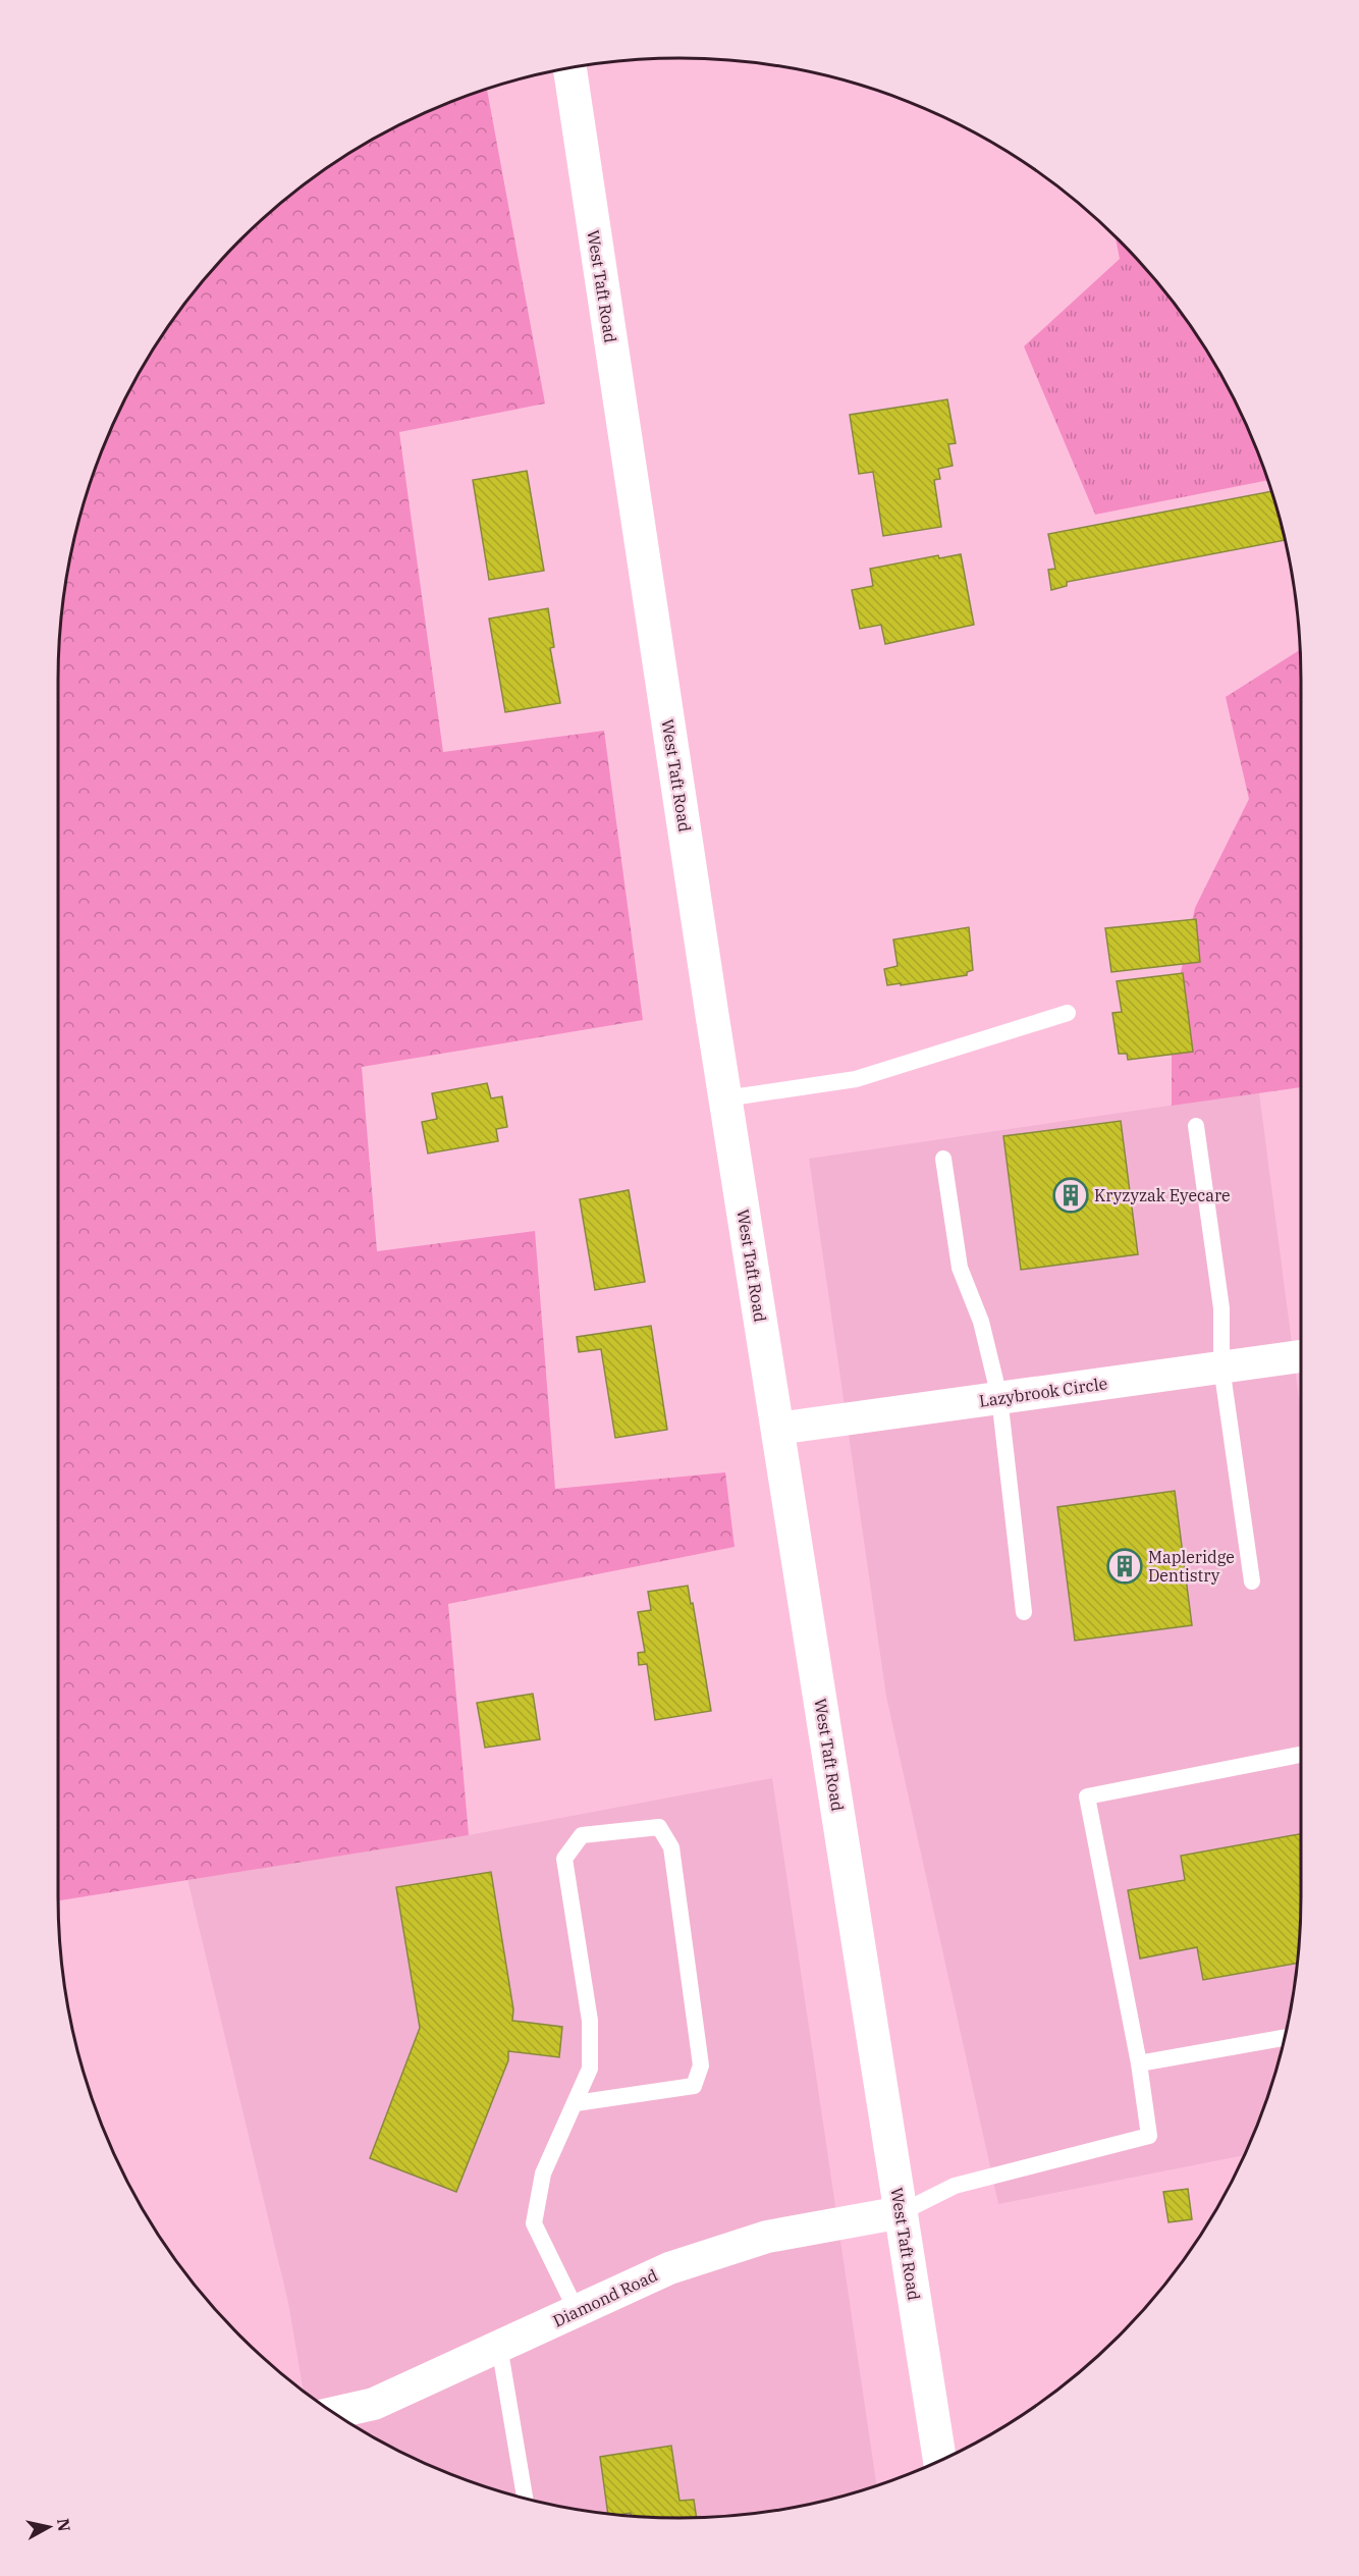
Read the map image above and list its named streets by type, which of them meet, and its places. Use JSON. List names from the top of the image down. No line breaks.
{"streets":{"main road":["West Taft Road"],"street":["Lazybrook Circle","Diamond Road"]},"crossings":[["West Taft Road","Lazybrook Circle"],["West Taft Road","Diamond Road"]],"places":{"building":["Kryzyzak Eyecare","Mapleridge Dentistry"]},"north":"right"}
